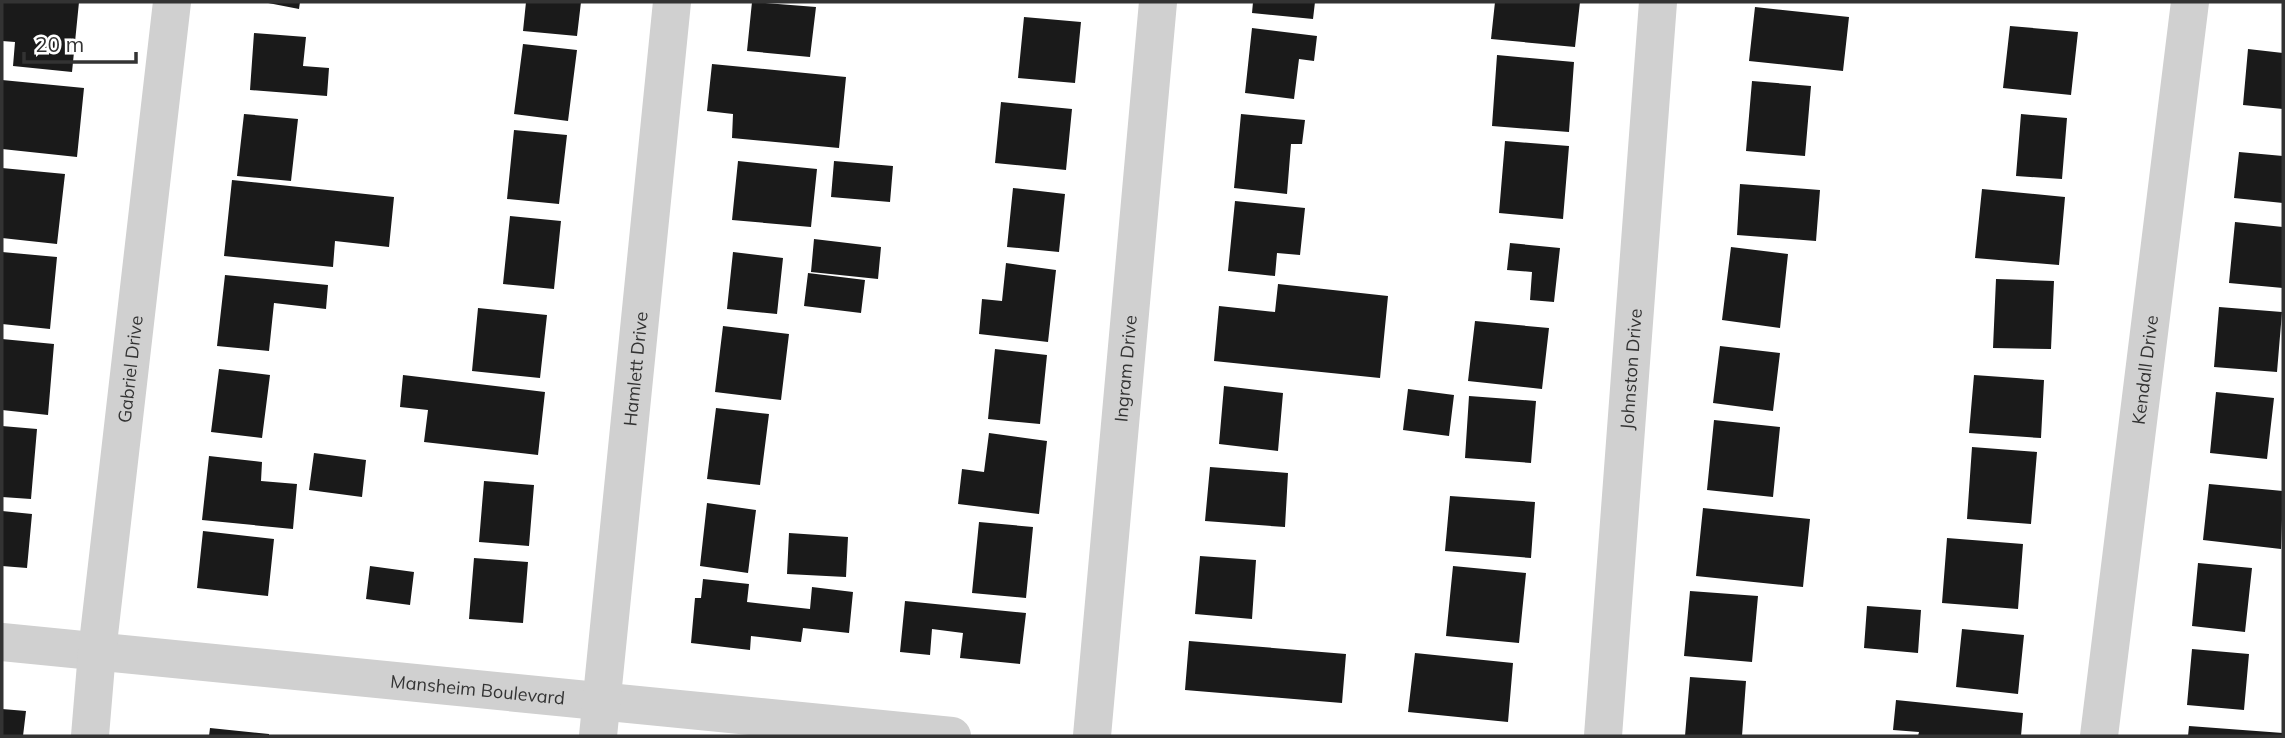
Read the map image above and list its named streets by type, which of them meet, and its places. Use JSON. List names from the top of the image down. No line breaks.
{"streets":{"street":["Gabriel Drive","Hamlett Drive","Ingram Drive","Johnston Drive","Kendall Drive","Mansheim Boulevard"]},"crossings":[["Gabriel Drive","Mansheim Boulevard"],["Hamlett Drive","Mansheim Boulevard"]],"scale_bar":"20 m"}
